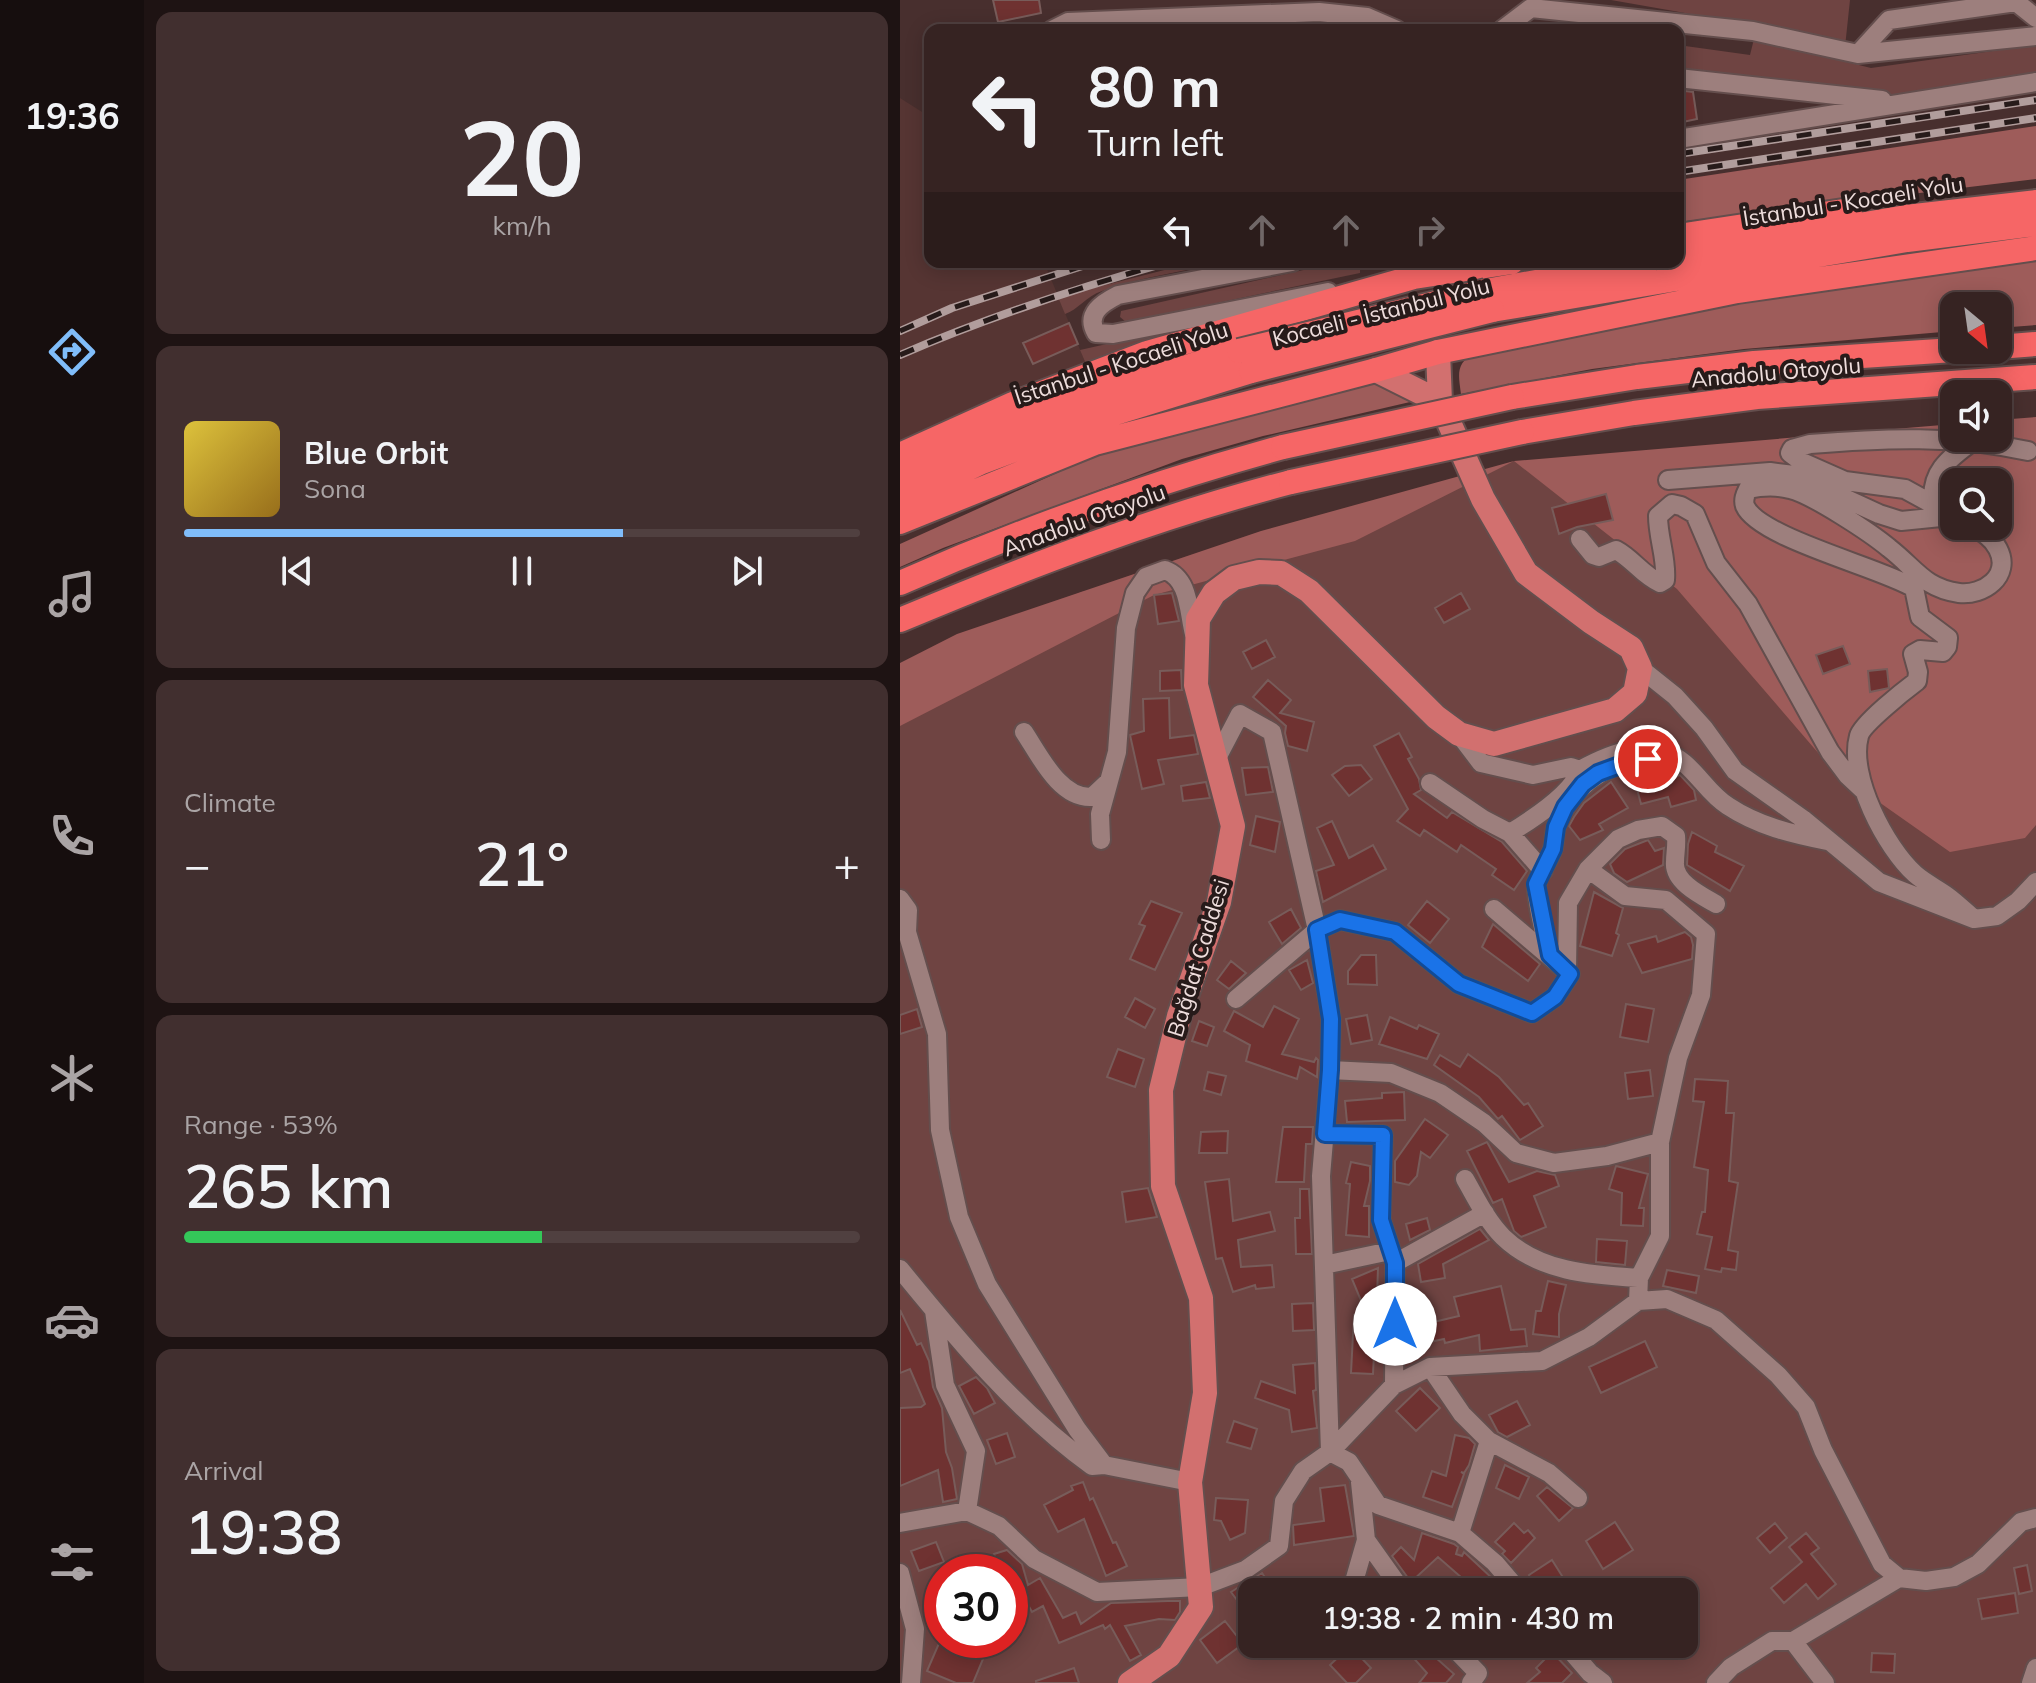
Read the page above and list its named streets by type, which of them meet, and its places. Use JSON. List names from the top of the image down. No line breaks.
{"streets":{"highway":["İstanbul - Kocaeli Yolu","Kocaeli - İstanbul Yolu","Anadolu Otoyolu"],"main road":["Bağdat Caddesi"]},"crossings":[["İstanbul - Kocaeli Yolu","Kocaeli - İstanbul Yolu"]],"north":"bottom right","page":{"tabs":"19:36","tile":[["20","km/h"],"Climate",["Range · 53%","265 km"],["Arrival","19:38"]],"turn":["80 m","Turn left"],"song":["Blue Orbit","Sona"],"heat":["−","21°","+"],"limit":"30","trip":"19:38 · 2 min · 430 m"}}
